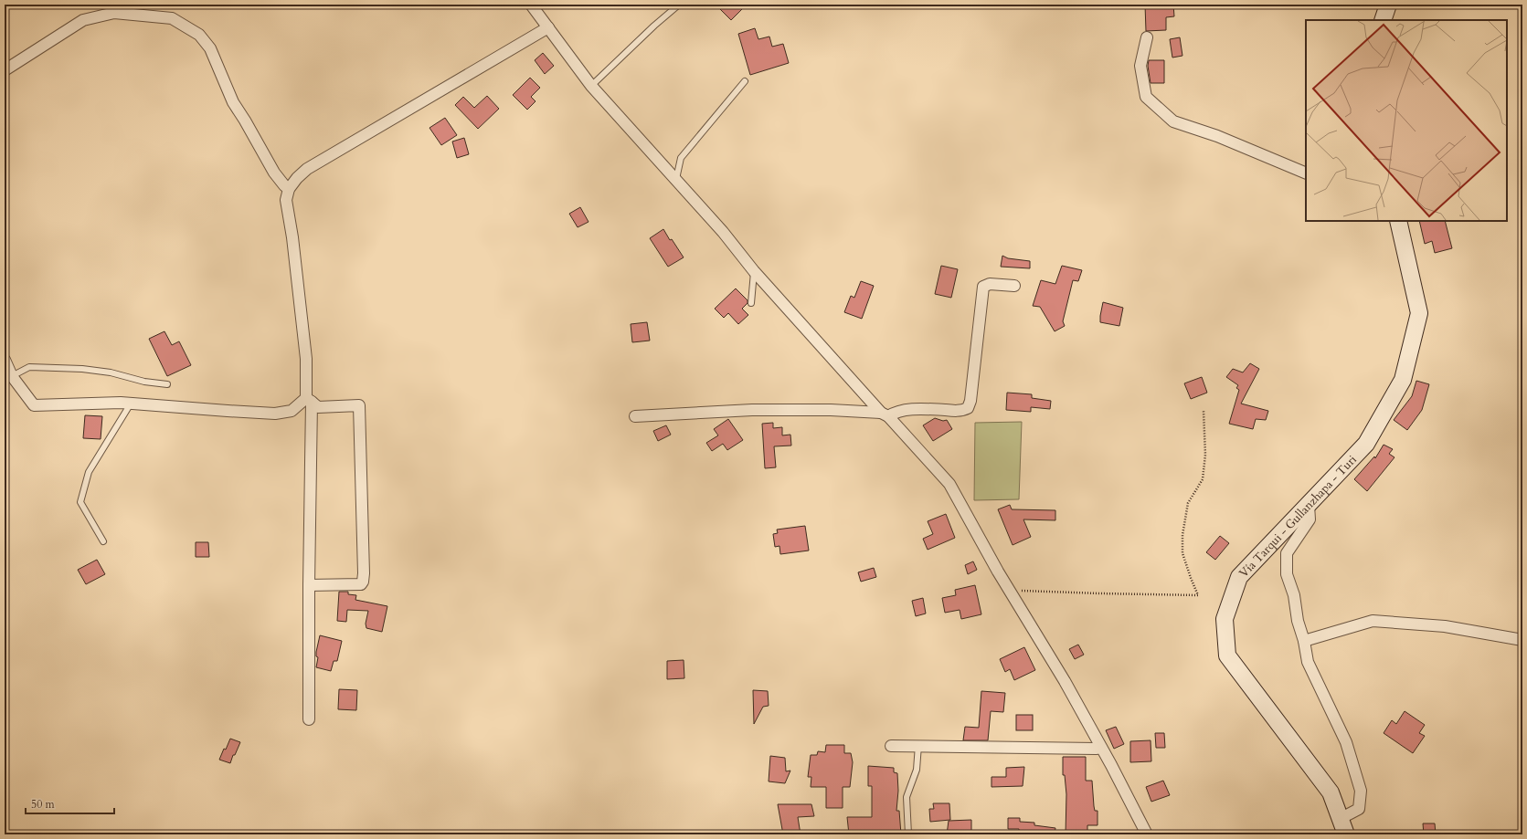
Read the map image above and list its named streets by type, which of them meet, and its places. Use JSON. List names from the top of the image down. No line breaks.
{"streets":{"main road":["Vía Tarqui - Gullanzhapa - Turi"]},"scale_bar":"50 m"}
